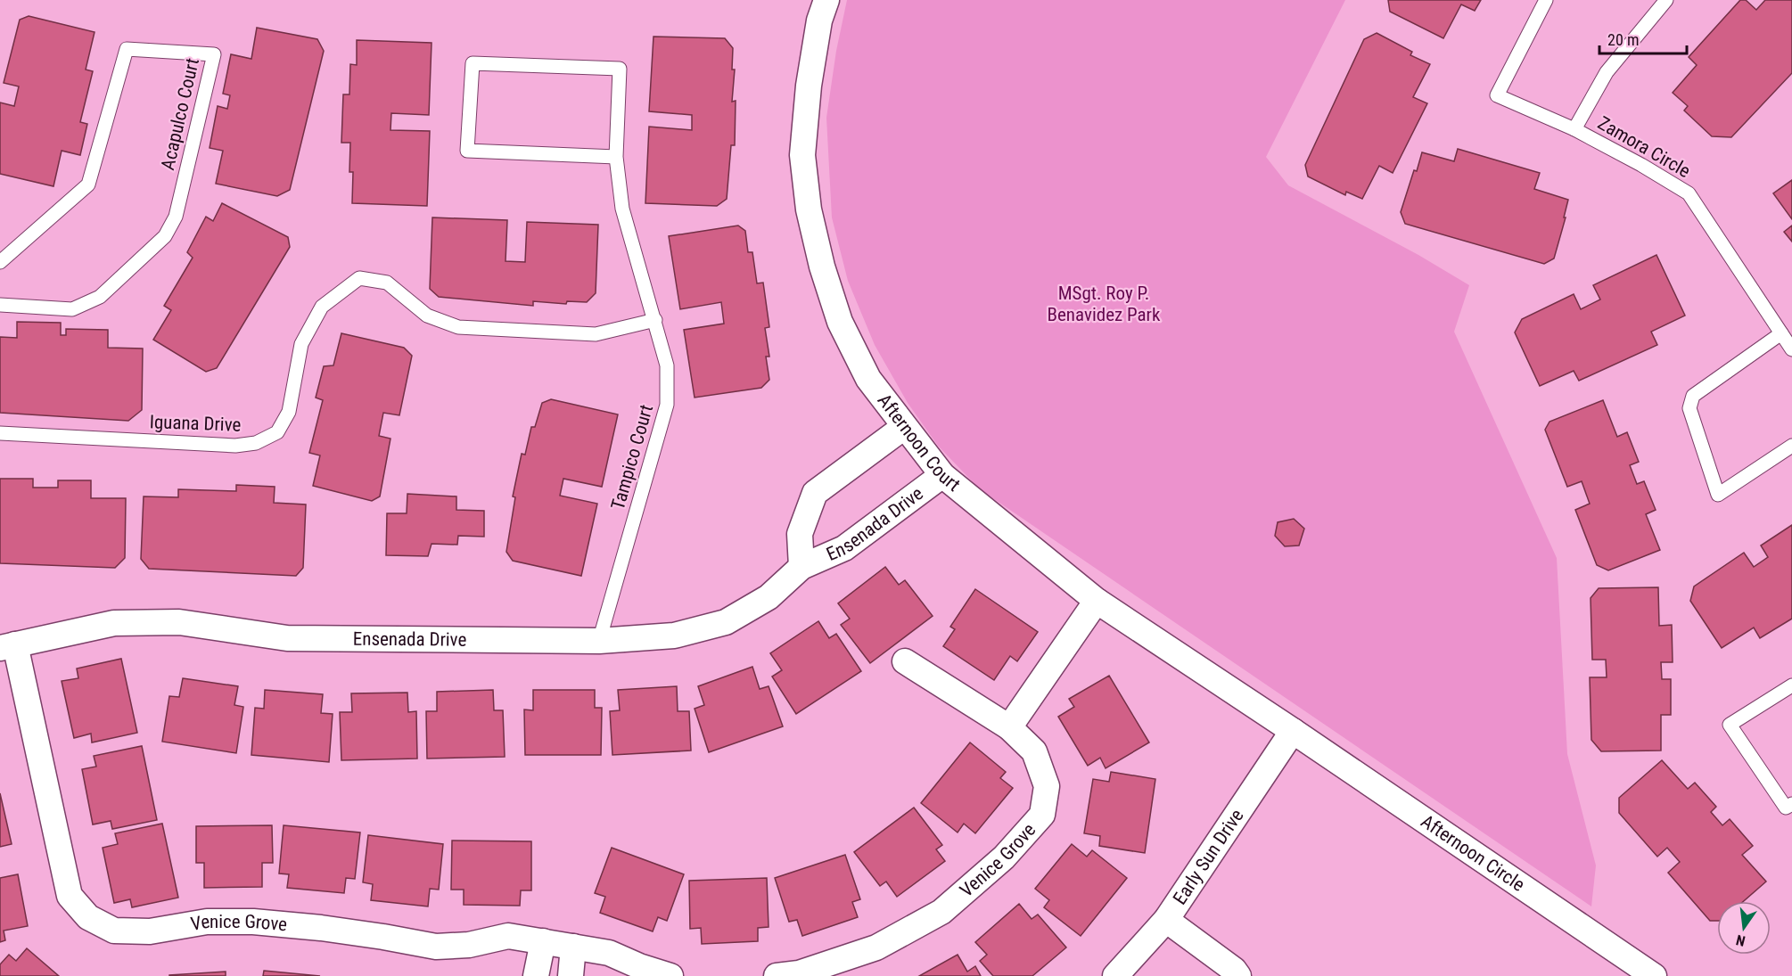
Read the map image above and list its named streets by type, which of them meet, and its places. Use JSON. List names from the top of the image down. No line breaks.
{"streets":{"street":["Afternoon Court","Ensenada Drive","Afternoon Circle","Early Sun Drive","Venice Grove"],"lane":["Acapulco Court","Zamora Circle","Iguana Drive","Tampico Court"]},"crossings":[["Iguana Drive","Tampico Court"],["Afternoon Court","Ensenada Drive"],["Afternoon Court","Afternoon Circle"],["Afternoon Court","Early Sun Drive"],["Tampico Court","Ensenada Drive"],["Ensenada Drive","Venice Grove"],["Afternoon Circle","Early Sun Drive"]],"parks":["MSgt. Roy P. Benavidez Park"],"scale_bar":"20 m","north":"bottom"}
